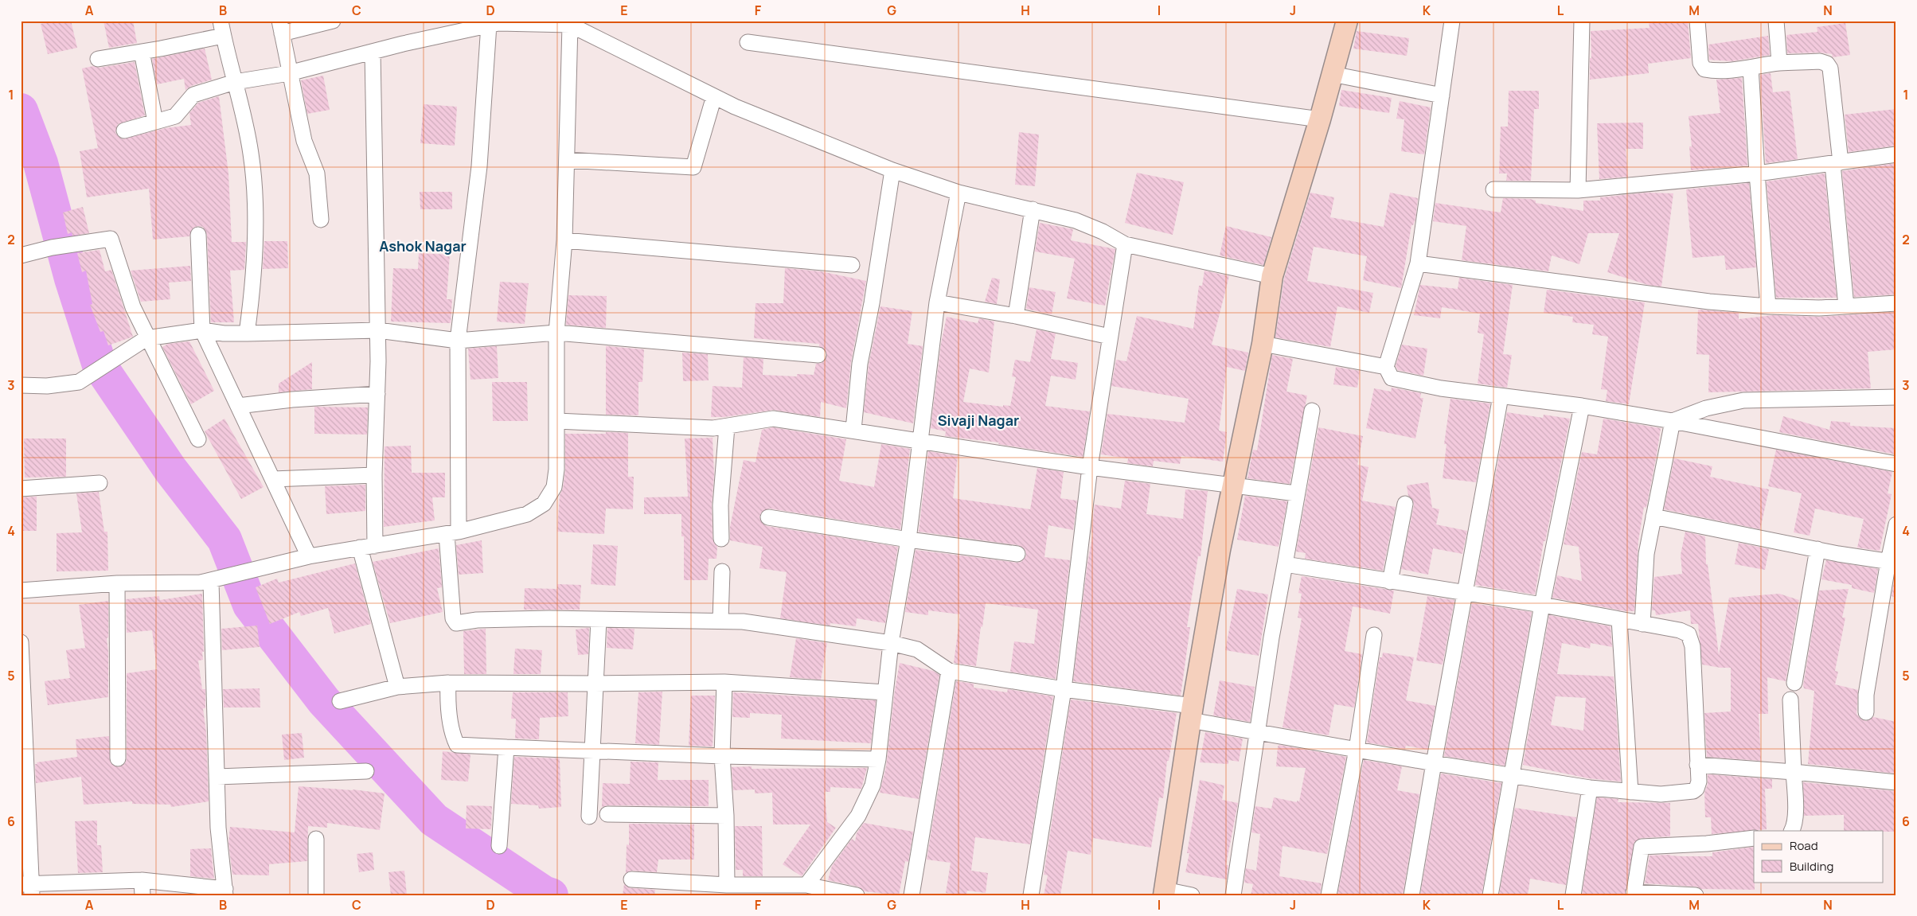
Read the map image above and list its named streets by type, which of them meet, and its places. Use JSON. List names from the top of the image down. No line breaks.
{"districts":["Ashok Nagar","Sivaji Nagar"],"legend":["Road","Building"],"grid":{"columns":["A","B","C","D","E","F","G","H","I","J","K","L","M","N"],"rows":["1","2","3","4","5","6"]}}
